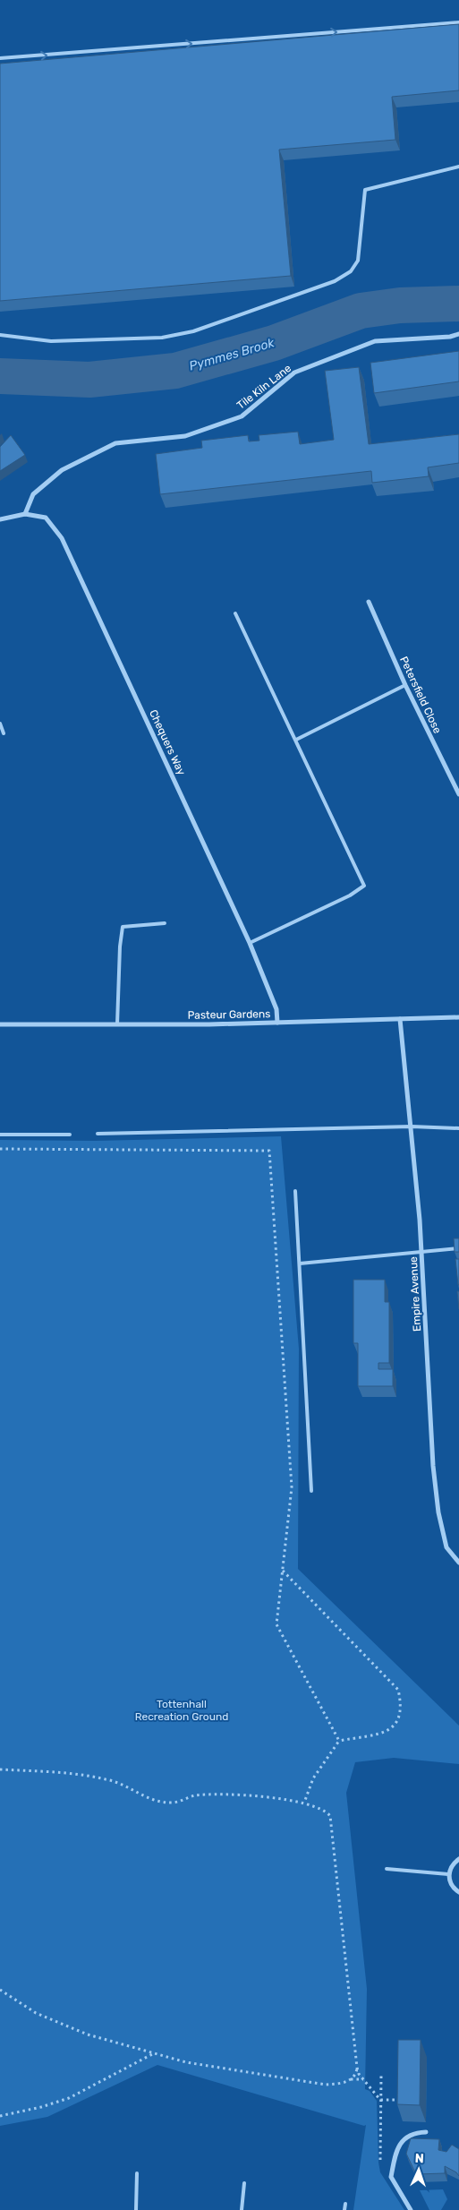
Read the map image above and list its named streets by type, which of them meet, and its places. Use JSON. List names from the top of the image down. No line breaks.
{"streets":{"street":["Tile Kiln Lane","Petersfield Close","Chequers Way","Pasteur Gardens","Empire Avenue"]},"crossings":[["Tile Kiln Lane","Chequers Way"],["Chequers Way","Pasteur Gardens"],["Pasteur Gardens","Empire Avenue"]],"water":["Pymmes Brook"],"parks":["Tottenhall Recreation Ground"],"north":"top"}
